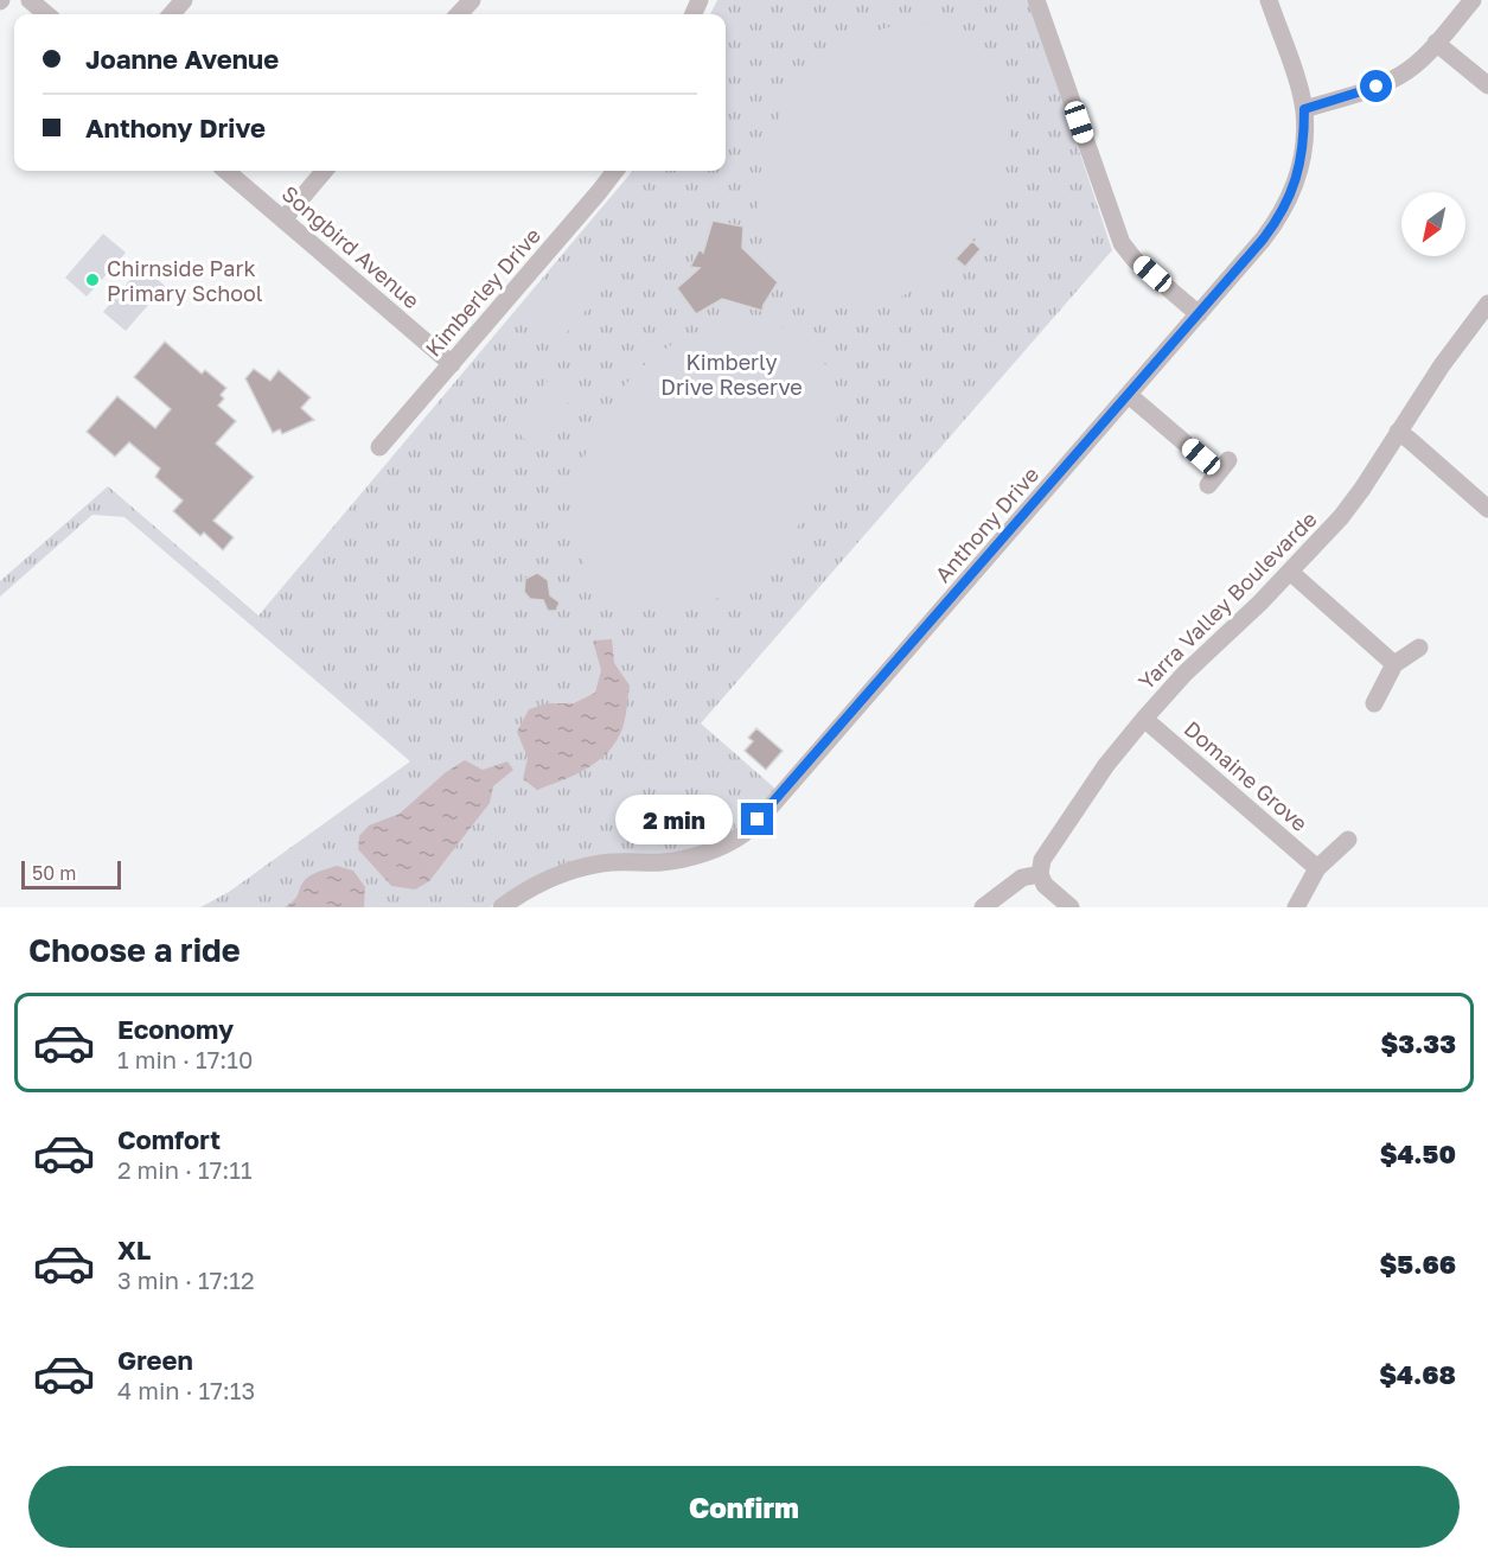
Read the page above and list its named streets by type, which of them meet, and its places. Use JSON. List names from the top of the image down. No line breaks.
{"streets":{"street":["Songbird Avenue","Kimberley Drive","Anthony Drive","Yarra Valley Boulevarde","Domaine Grove"]},"crossings":[["Songbird Avenue","Kimberley Drive"],["Yarra Valley Boulevarde","Domaine Grove"]],"parks":["Kimberly Drive Reserve"],"places":["Chirnside Park Primary School"],"scale_bar":"50 m","north":"bottom left","page":{"banner":["Joanne Avenue","Anthony Drive"],"bubble":"2 min","scale":"50 m","heading":"Choose a ride","list":[{"name":"Economy","note":"1 min · 17:10","value":"$3.33"},{"name":"Comfort","note":"2 min · 17:11","value":"$4.50"},{"name":"XL","note":"3 min · 17:12","value":"$5.66"},{"name":"Green","note":"4 min · 17:13","value":"$4.68"}],"buttons":"Confirm"}}
